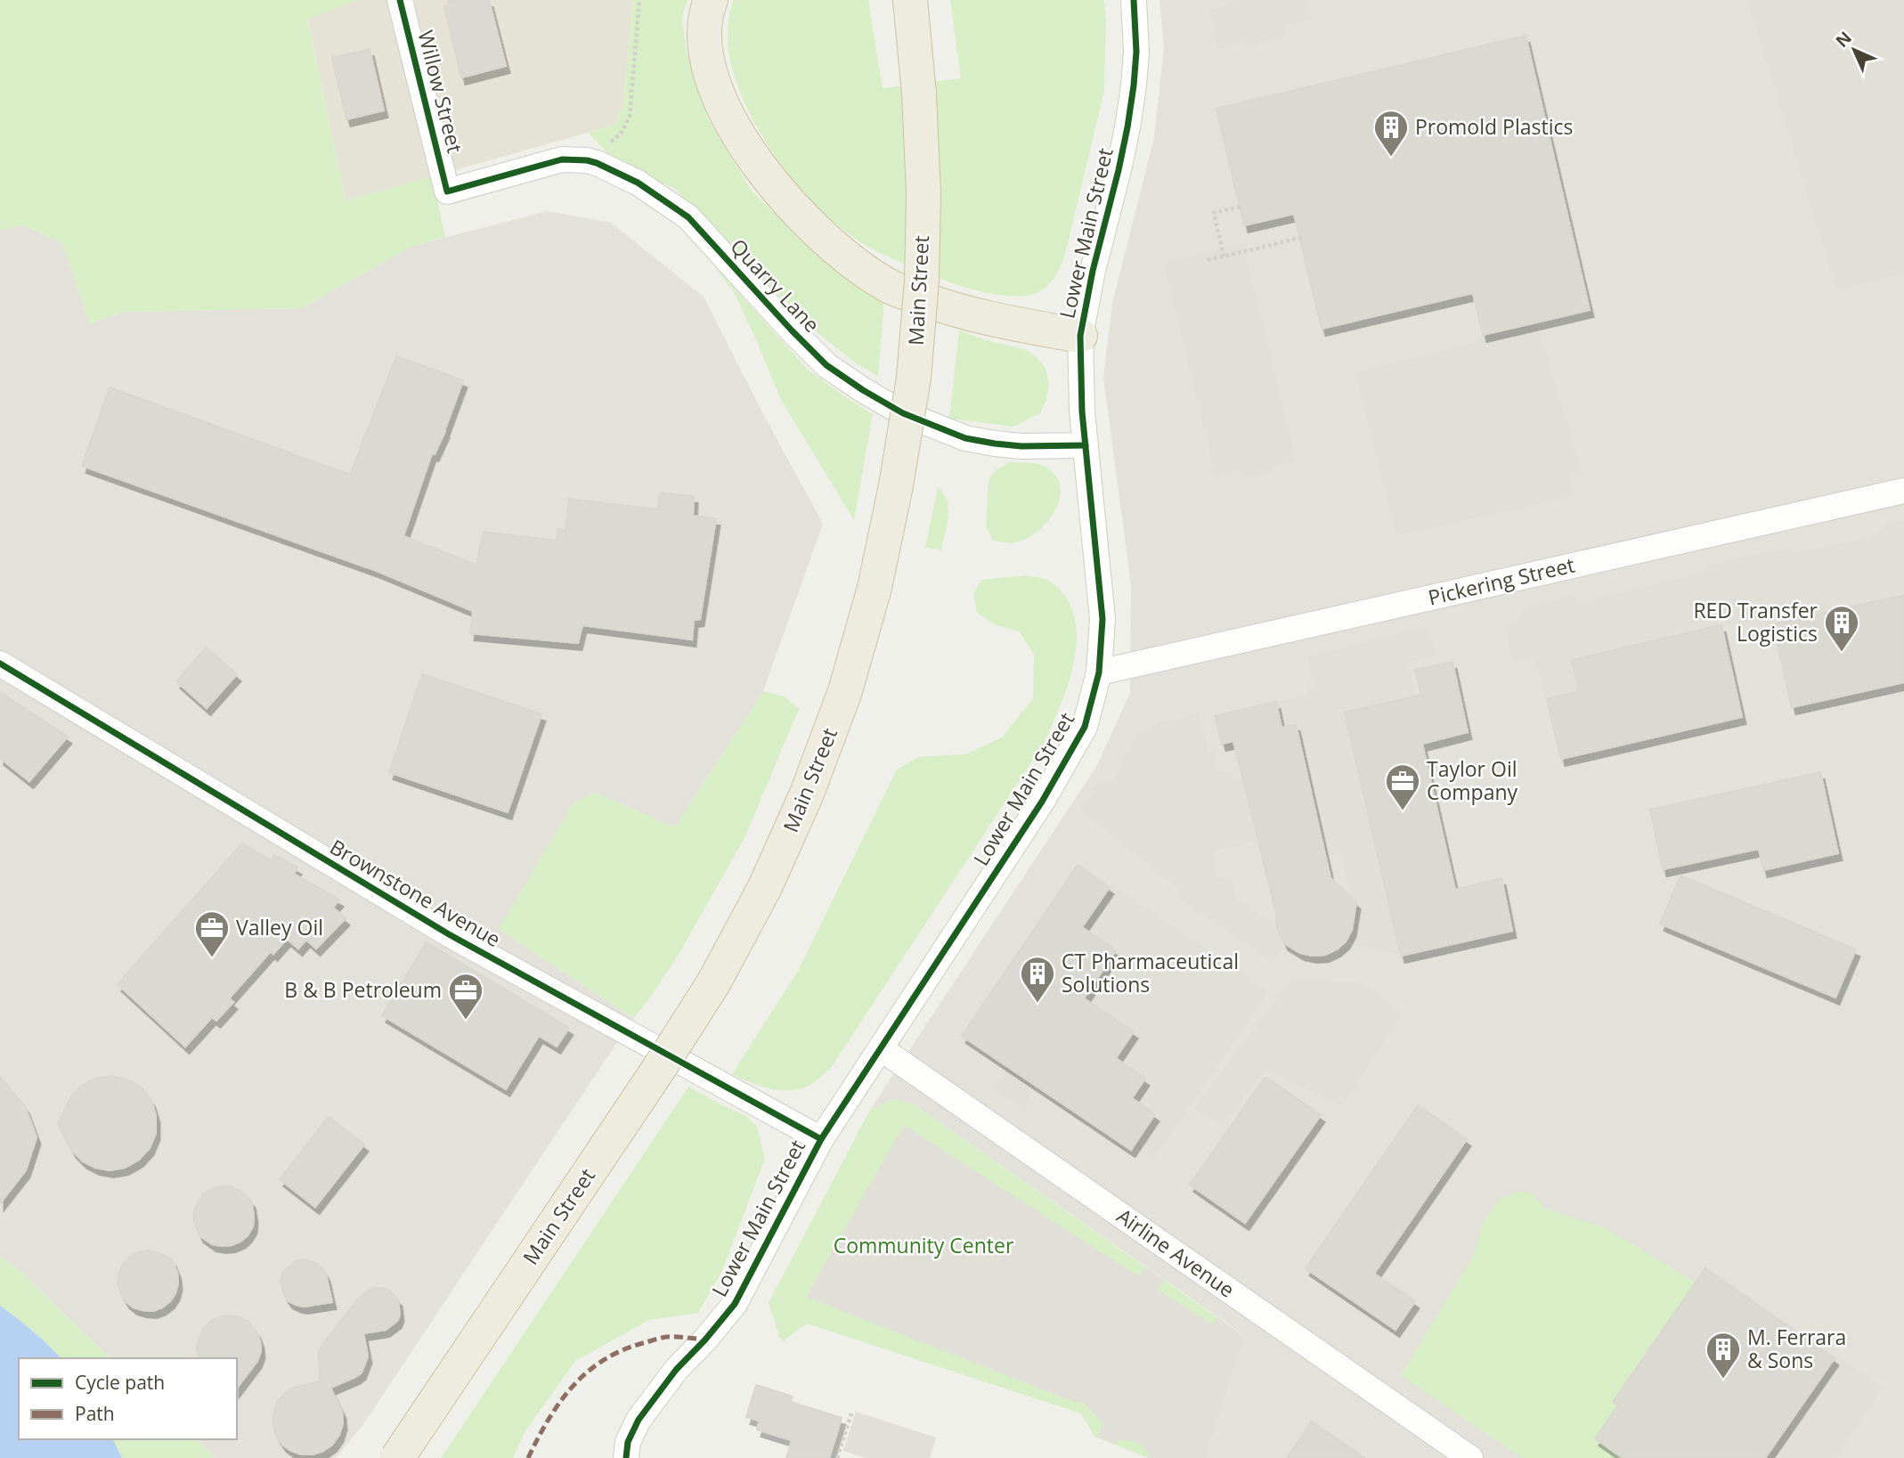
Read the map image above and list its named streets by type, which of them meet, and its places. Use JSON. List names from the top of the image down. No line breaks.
{"streets":{"highway":["Main Street"],"street":["Willow Street","Lower Main Street","Quarry Lane","Pickering Street","Brownstone Avenue","Airline Avenue"]},"crossings":[["Willow Street","Quarry Lane"],["Lower Main Street","Quarry Lane"],["Lower Main Street","Pickering Street"],["Lower Main Street","Brownstone Avenue"],["Lower Main Street","Airline Avenue"]],"parks":["Community Center"],"places":{"building":["Promold Plastics","RED Transfer Logistics","CT Pharmaceutical Solutions","M. Ferrara & Sons"],"office":["Taylor Oil Company","Valley Oil","B & B Petroleum"]},"legend":["Cycle path","Path"],"north":"top left"}
